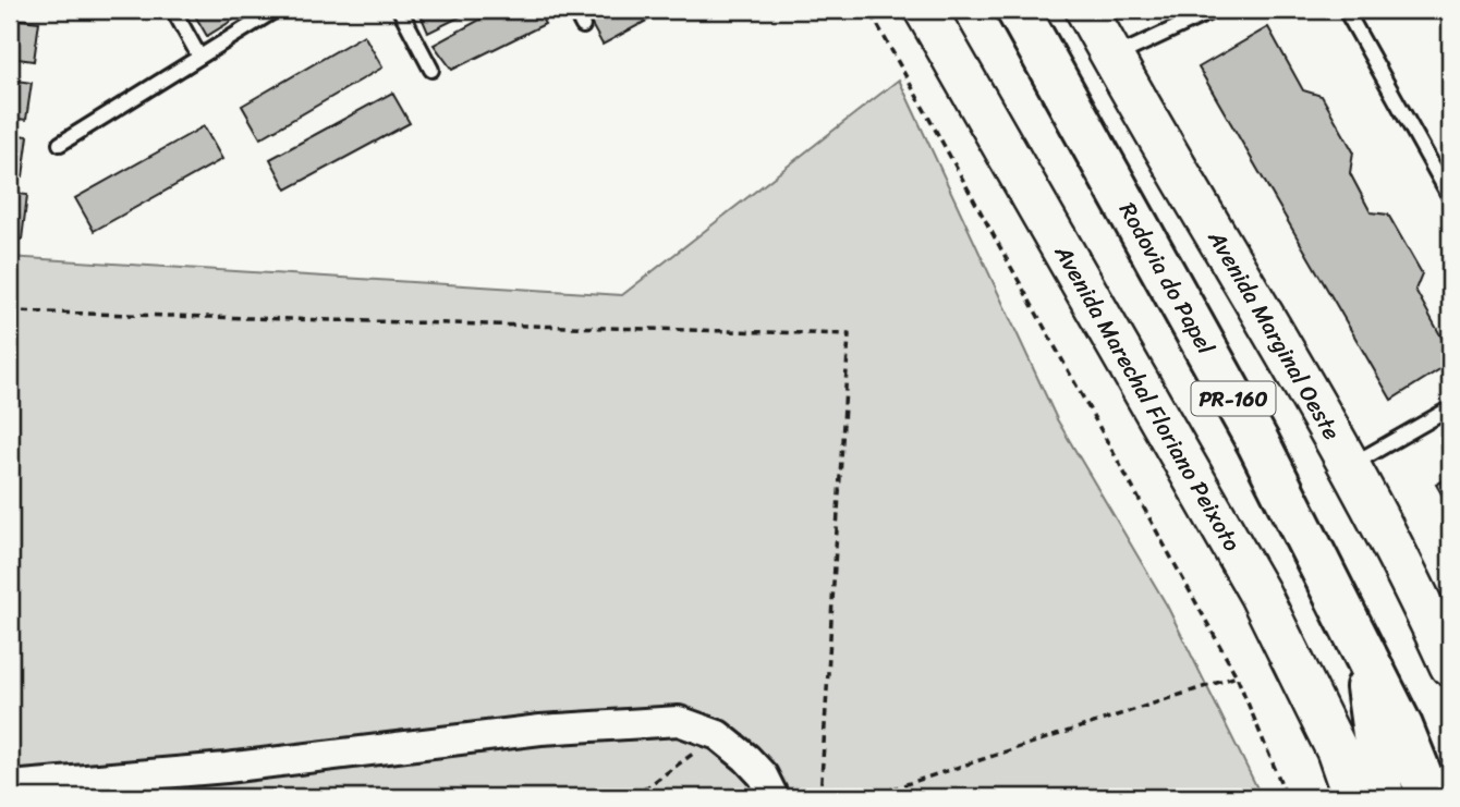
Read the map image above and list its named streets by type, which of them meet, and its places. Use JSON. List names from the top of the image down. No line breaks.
{"streets":{"main road":["Rodovia do Papel","Avenida Marginal Oeste","Avenida Marechal Floriano Peixoto","PR-160"]}}
